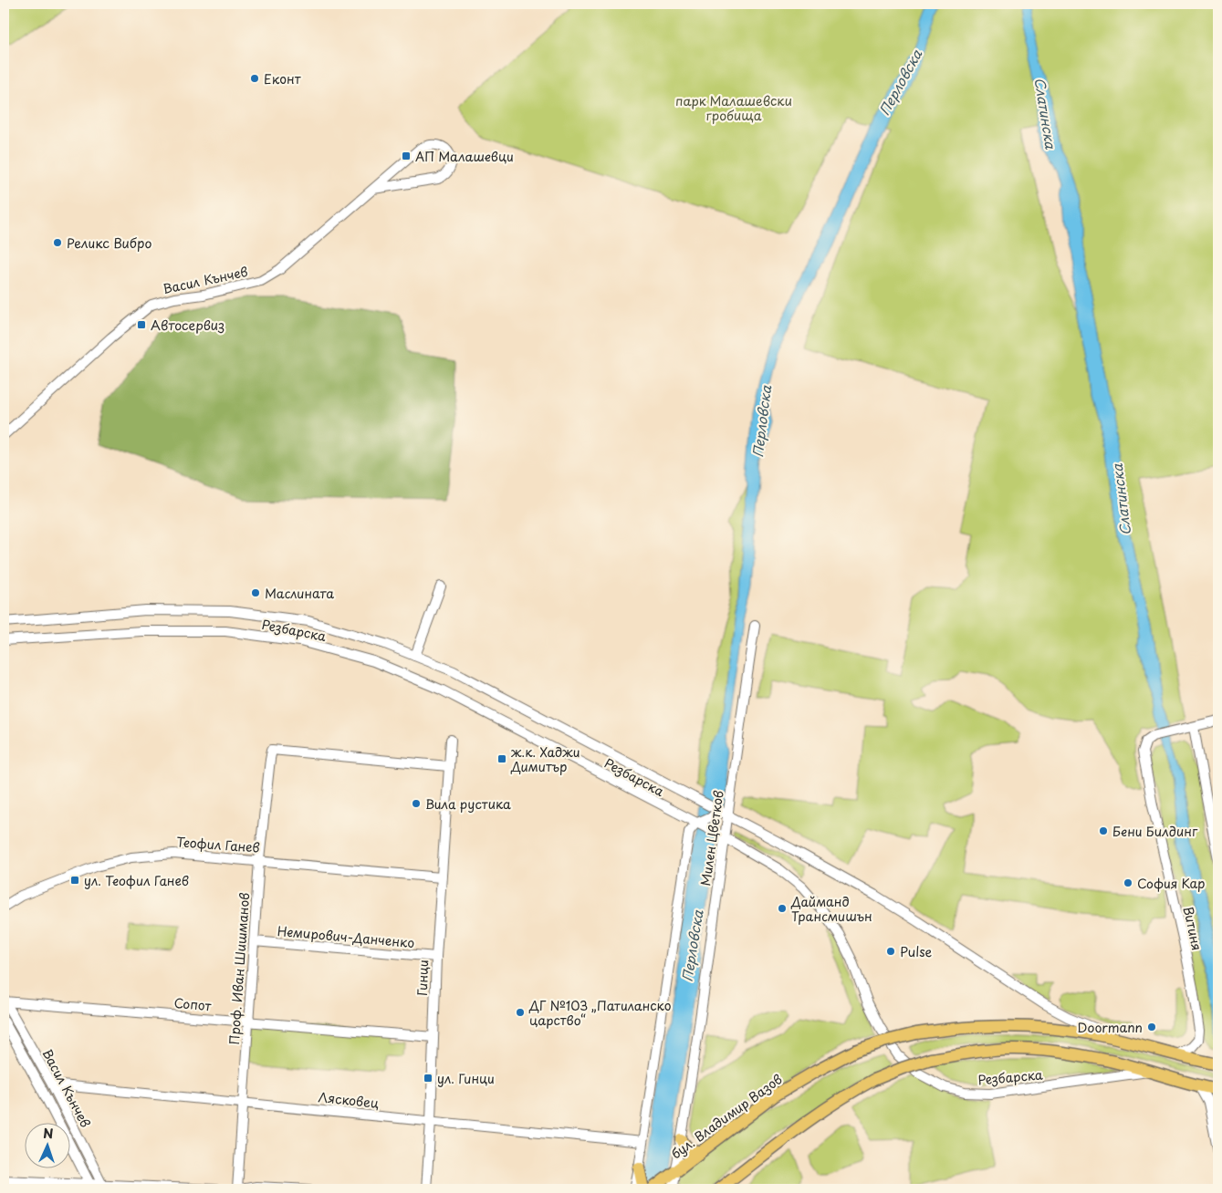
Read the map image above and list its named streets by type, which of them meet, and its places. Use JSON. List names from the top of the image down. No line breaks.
{"streets":{"main road":["бул. Владимир Вазов"],"street":["Васил Кънчев","Резбарска","Милен Цветков","Теофил Ганев","Витиня","Немирович-Данченко","Проф. Иван Шишманов","Гинци","Сопот","Лясковец"]},"crossings":[["Васил Кънчев","Сопот"],["Васил Кънчев","Лясковец"],["Резбарска","Милен Цветков"],["Резбарска","бул. Владимир Вазов"],["Милен Цветков","Лясковец"],["Милен Цветков","бул. Владимир Вазов"],["Теофил Ганев","Проф. Иван Шишманов"],["Теофил Ганев","Гинци"],["Витиня","бул. Владимир Вазов"],["Немирович-Данченко","Проф. Иван Шишманов"],["Немирович-Данченко","Гинци"],["Проф. Иван Шишманов","Гинци"],["Проф. Иван Шишманов","Сопот"],["Проф. Иван Шишманов","Лясковец"],["Гинци","Сопот"],["Гинци","Лясковец"]],"water":["Перловска","Слатинска"],"parks":["парк Малашевски гробища"],"places":{"other":["Еконт","Реликс Вибро","Маслината","Вила рустика","Бени Билдинг","София Кар","Дайманд Трансмишън","Pulse","ДГ №103 „Патиланско царство“","Doormann"],"transit":["АП Малашевци","Автосервиз","ж.к. Хаджи Димитър","ул. Теофил Ганев","ул. Гинци"]},"north":"top"}
